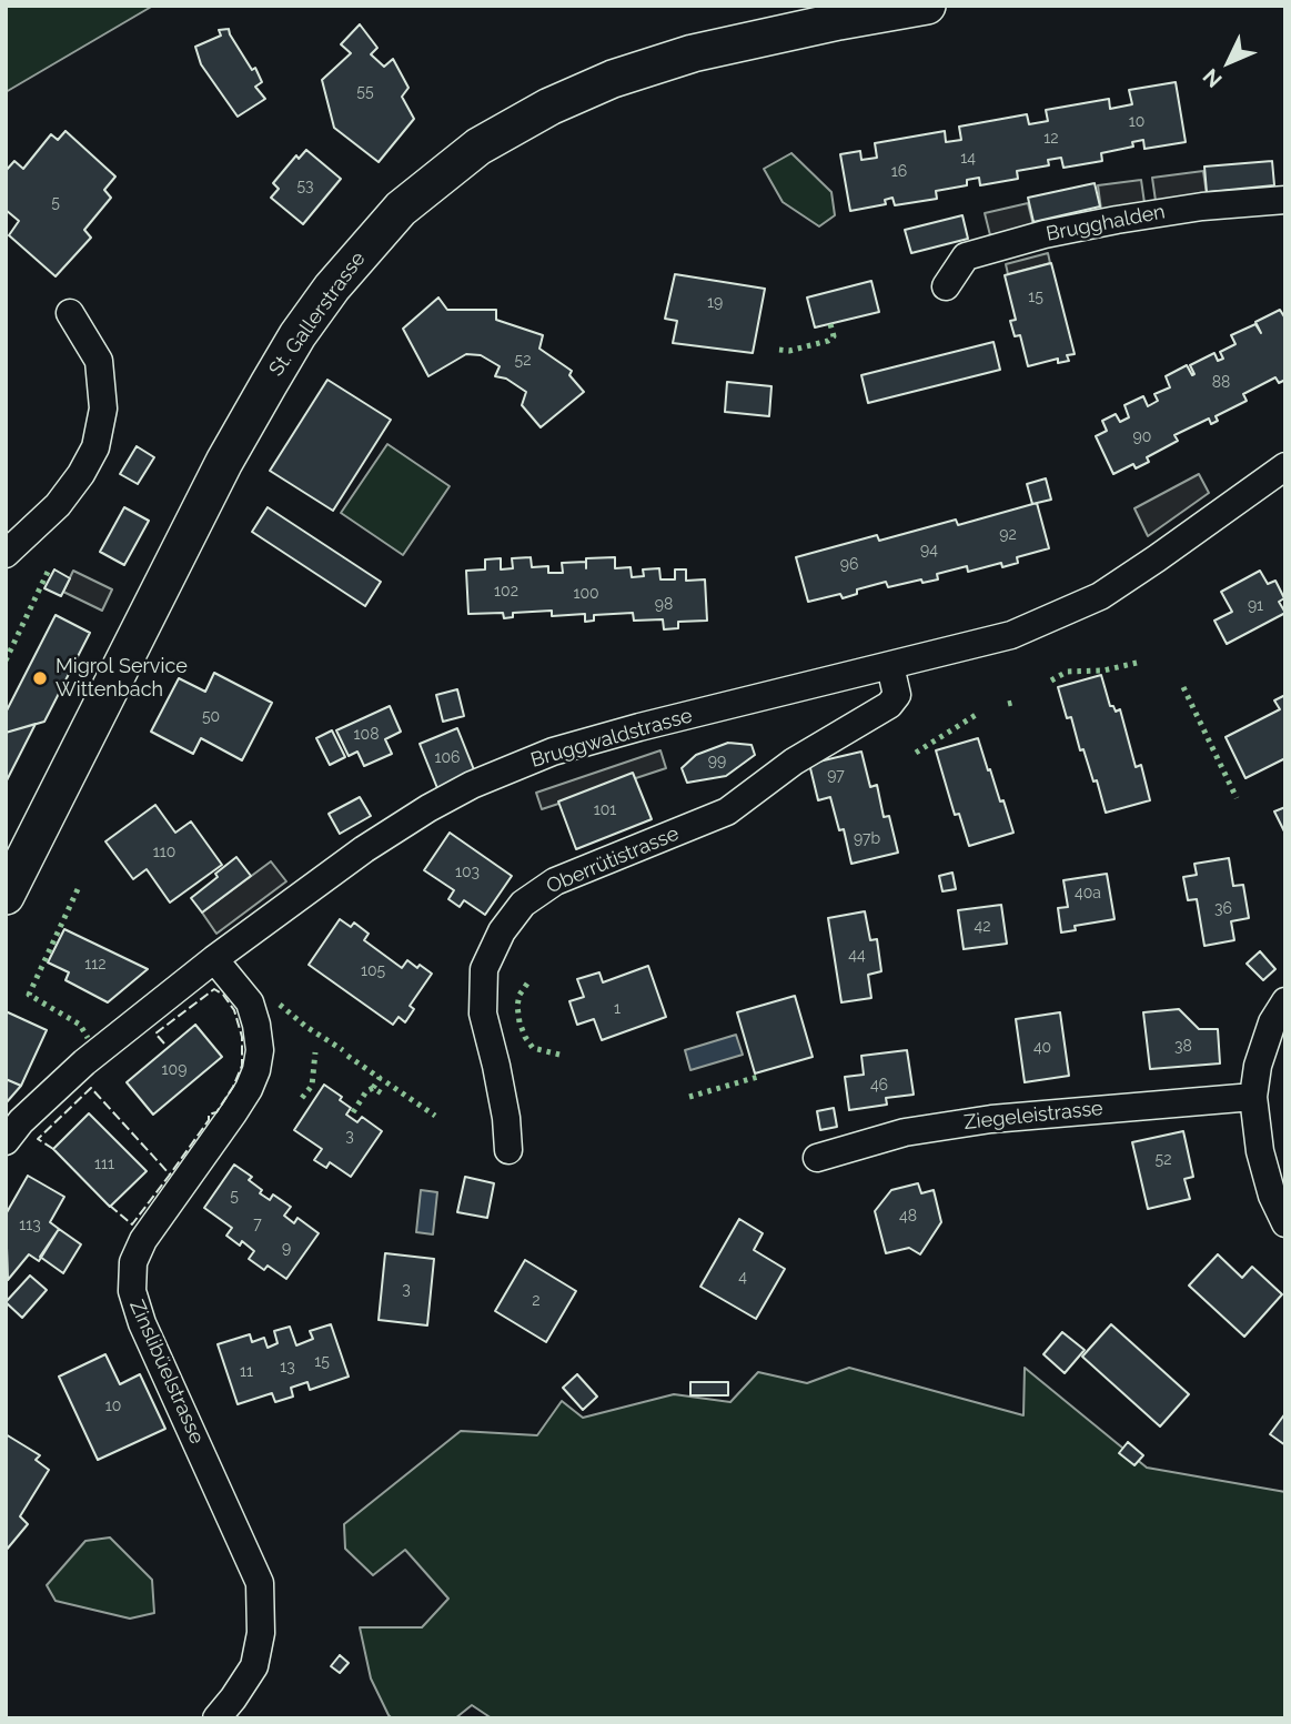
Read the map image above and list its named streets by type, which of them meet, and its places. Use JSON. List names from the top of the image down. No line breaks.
{"streets":{"main road":["St. Gallerstrasse"],"street":["Brugghalden","Bruggwaldstrasse","Oberrütistrasse","Ziegeleistrasse","Zinslibüelstrasse"]},"crossings":[["Bruggwaldstrasse","Oberrütistrasse"],["Bruggwaldstrasse","Zinslibüelstrasse"]],"places":["Migrol Service Wittenbach"],"house_numbers":["55","10","12","14","16","53","5","15","19","52","88","90","92","94","96","102","100","98","91","50","108","106","99","97","101","97b","110","103","40a","36","42","44","112","105","1","38","40","109","46","3","52","111","5","48","7","113","9","4","3","2","15","13","11","10"],"north":"bottom left"}
